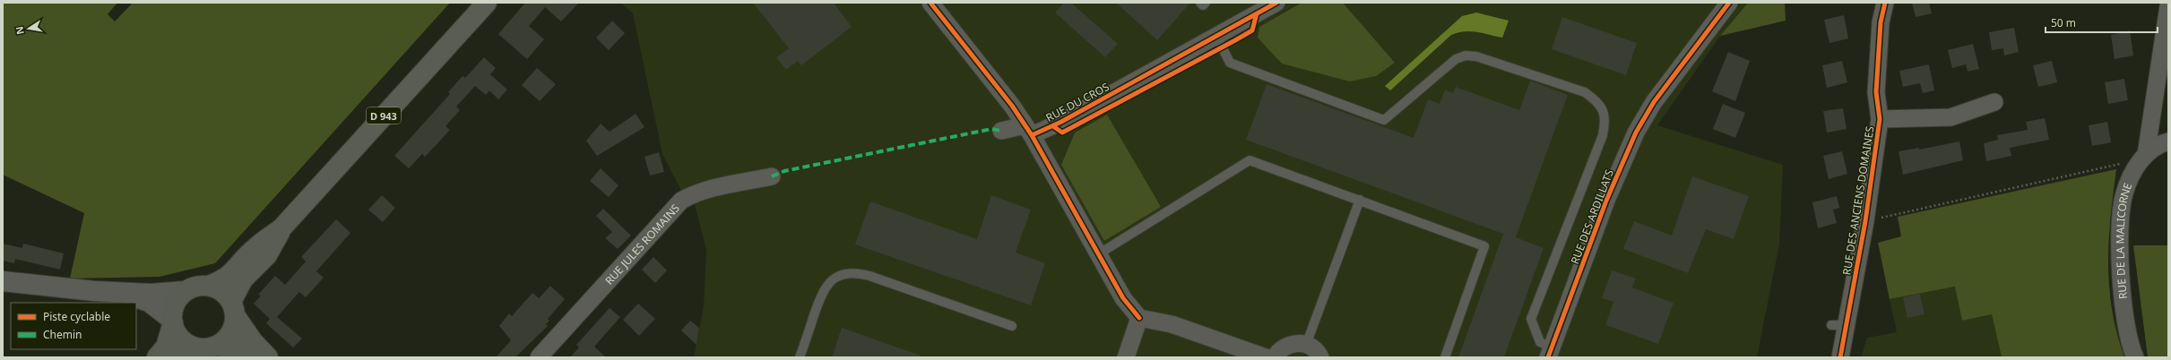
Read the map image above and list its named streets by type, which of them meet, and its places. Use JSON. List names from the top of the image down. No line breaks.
{"streets":{"main road":["D 943"],"street":["RUE DU CROS","RUE DES ANCIENS DOMAINES","RUE DES ARDILLATS","RUE DE LA MALICORNE","RUE JULES ROMAINS"]},"legend":["Piste cyclable","Chemin"],"scale_bar":"50 m","north":"left"}
